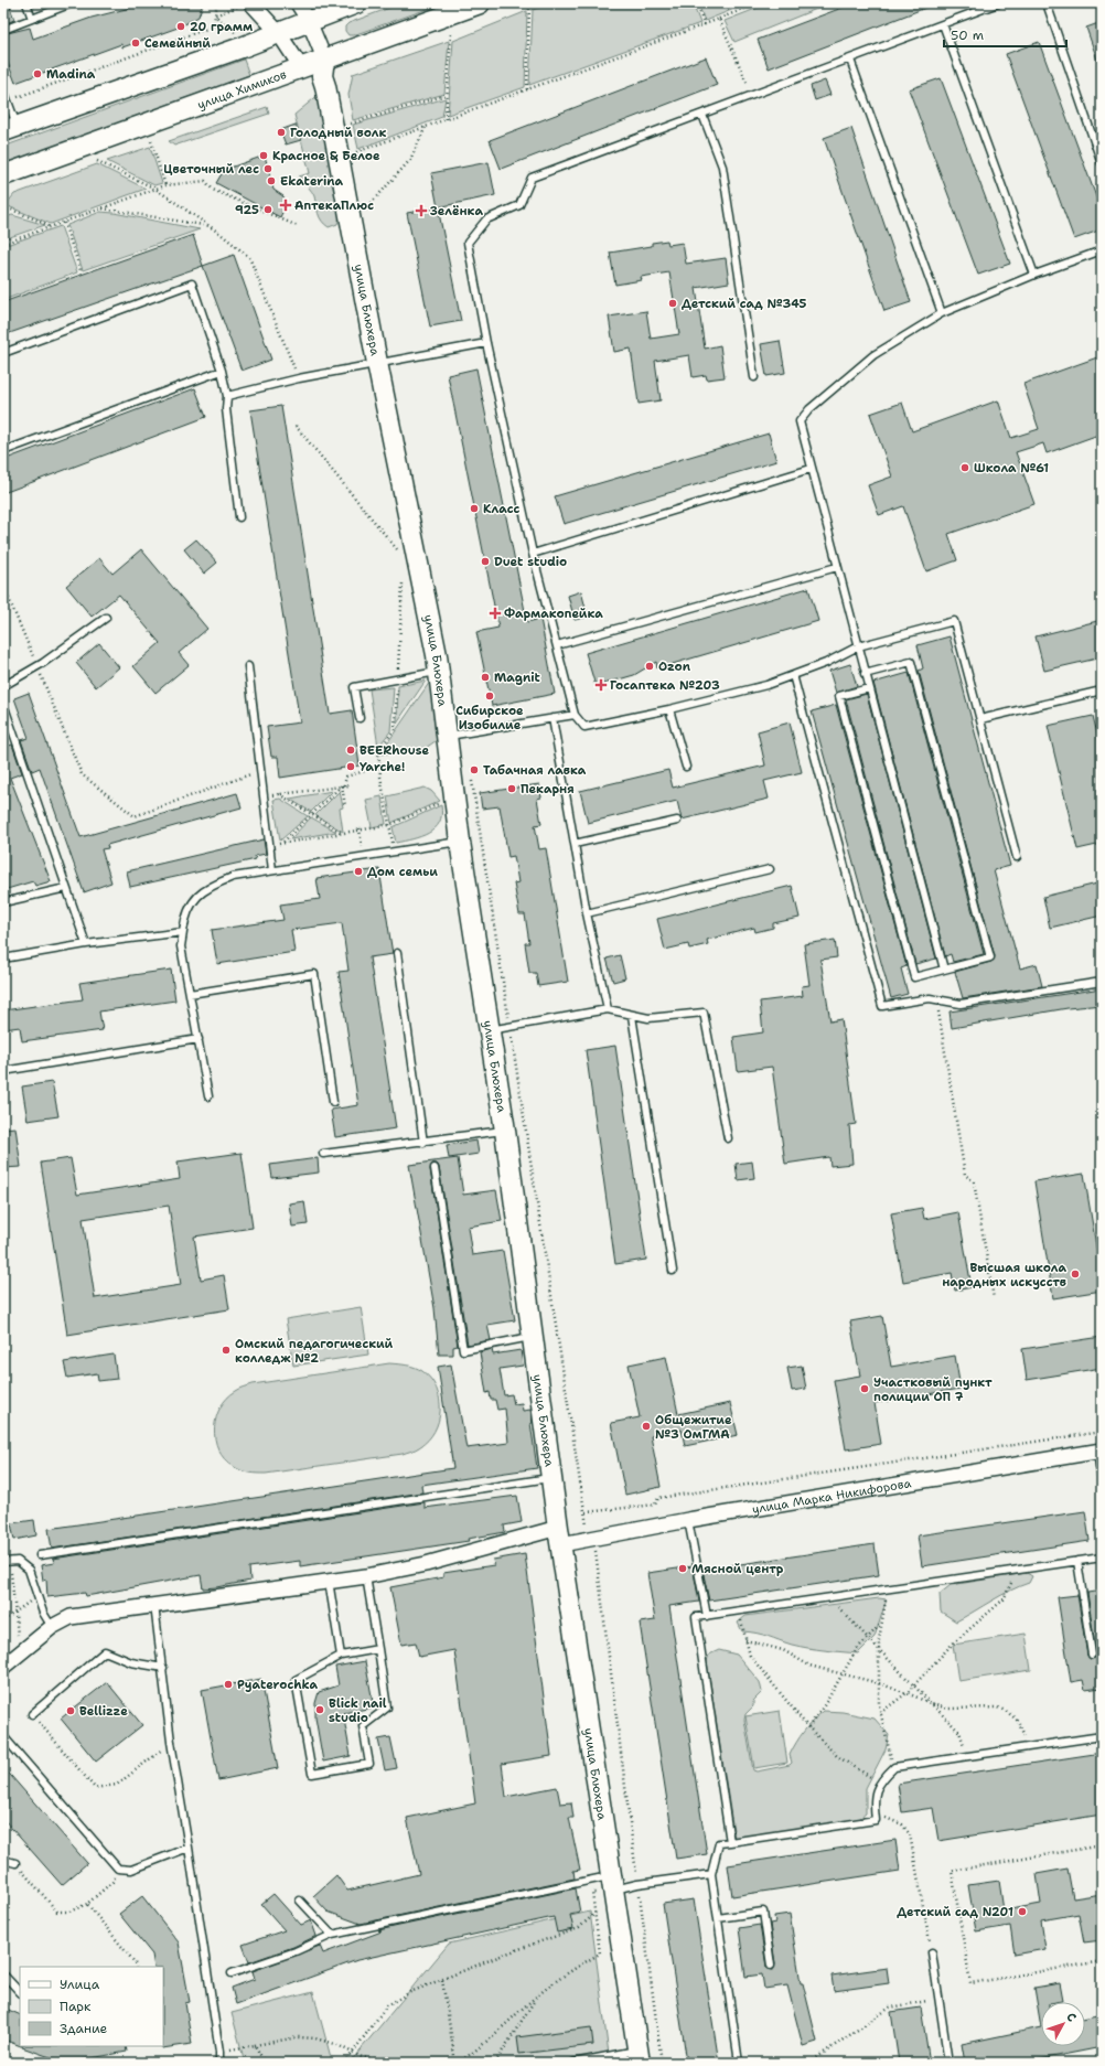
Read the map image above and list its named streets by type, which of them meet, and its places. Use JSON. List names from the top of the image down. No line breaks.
{"streets":{"street":["улица Химиков","улица Блюхера","улица Марка Никифорова"]},"crossings":[["улица Блюхера","улица Марка Никифорова"]],"places":{"other":["20 грамм","Семейный","Madina","Голодный волк","Красное & Белое","Цветочный лес","Ekaterina","925","Детский сад №345","Школа №61","Класс","Duet studio","Ozon","Magnit","Сибирское Изобилие","BEERhouse","Yarche!","Табачная лавка","Пекарня","Дом семьи","Высшая школа народных искусств","Омский педагогический колледж №2","Участковый пункт полиции ОП 7","Общежитие №3 ОмГМА","Мясной центр","Pyaterochka","Blick nail studio","Bellizze","Детский сад N201"],"health":["АптекаПлюс","Зелёнка","Фармакопейка","Госаптека №203"]},"legend":["Улица","Парк","Здание"],"scale_bar":"50 m","north":"top right"}
